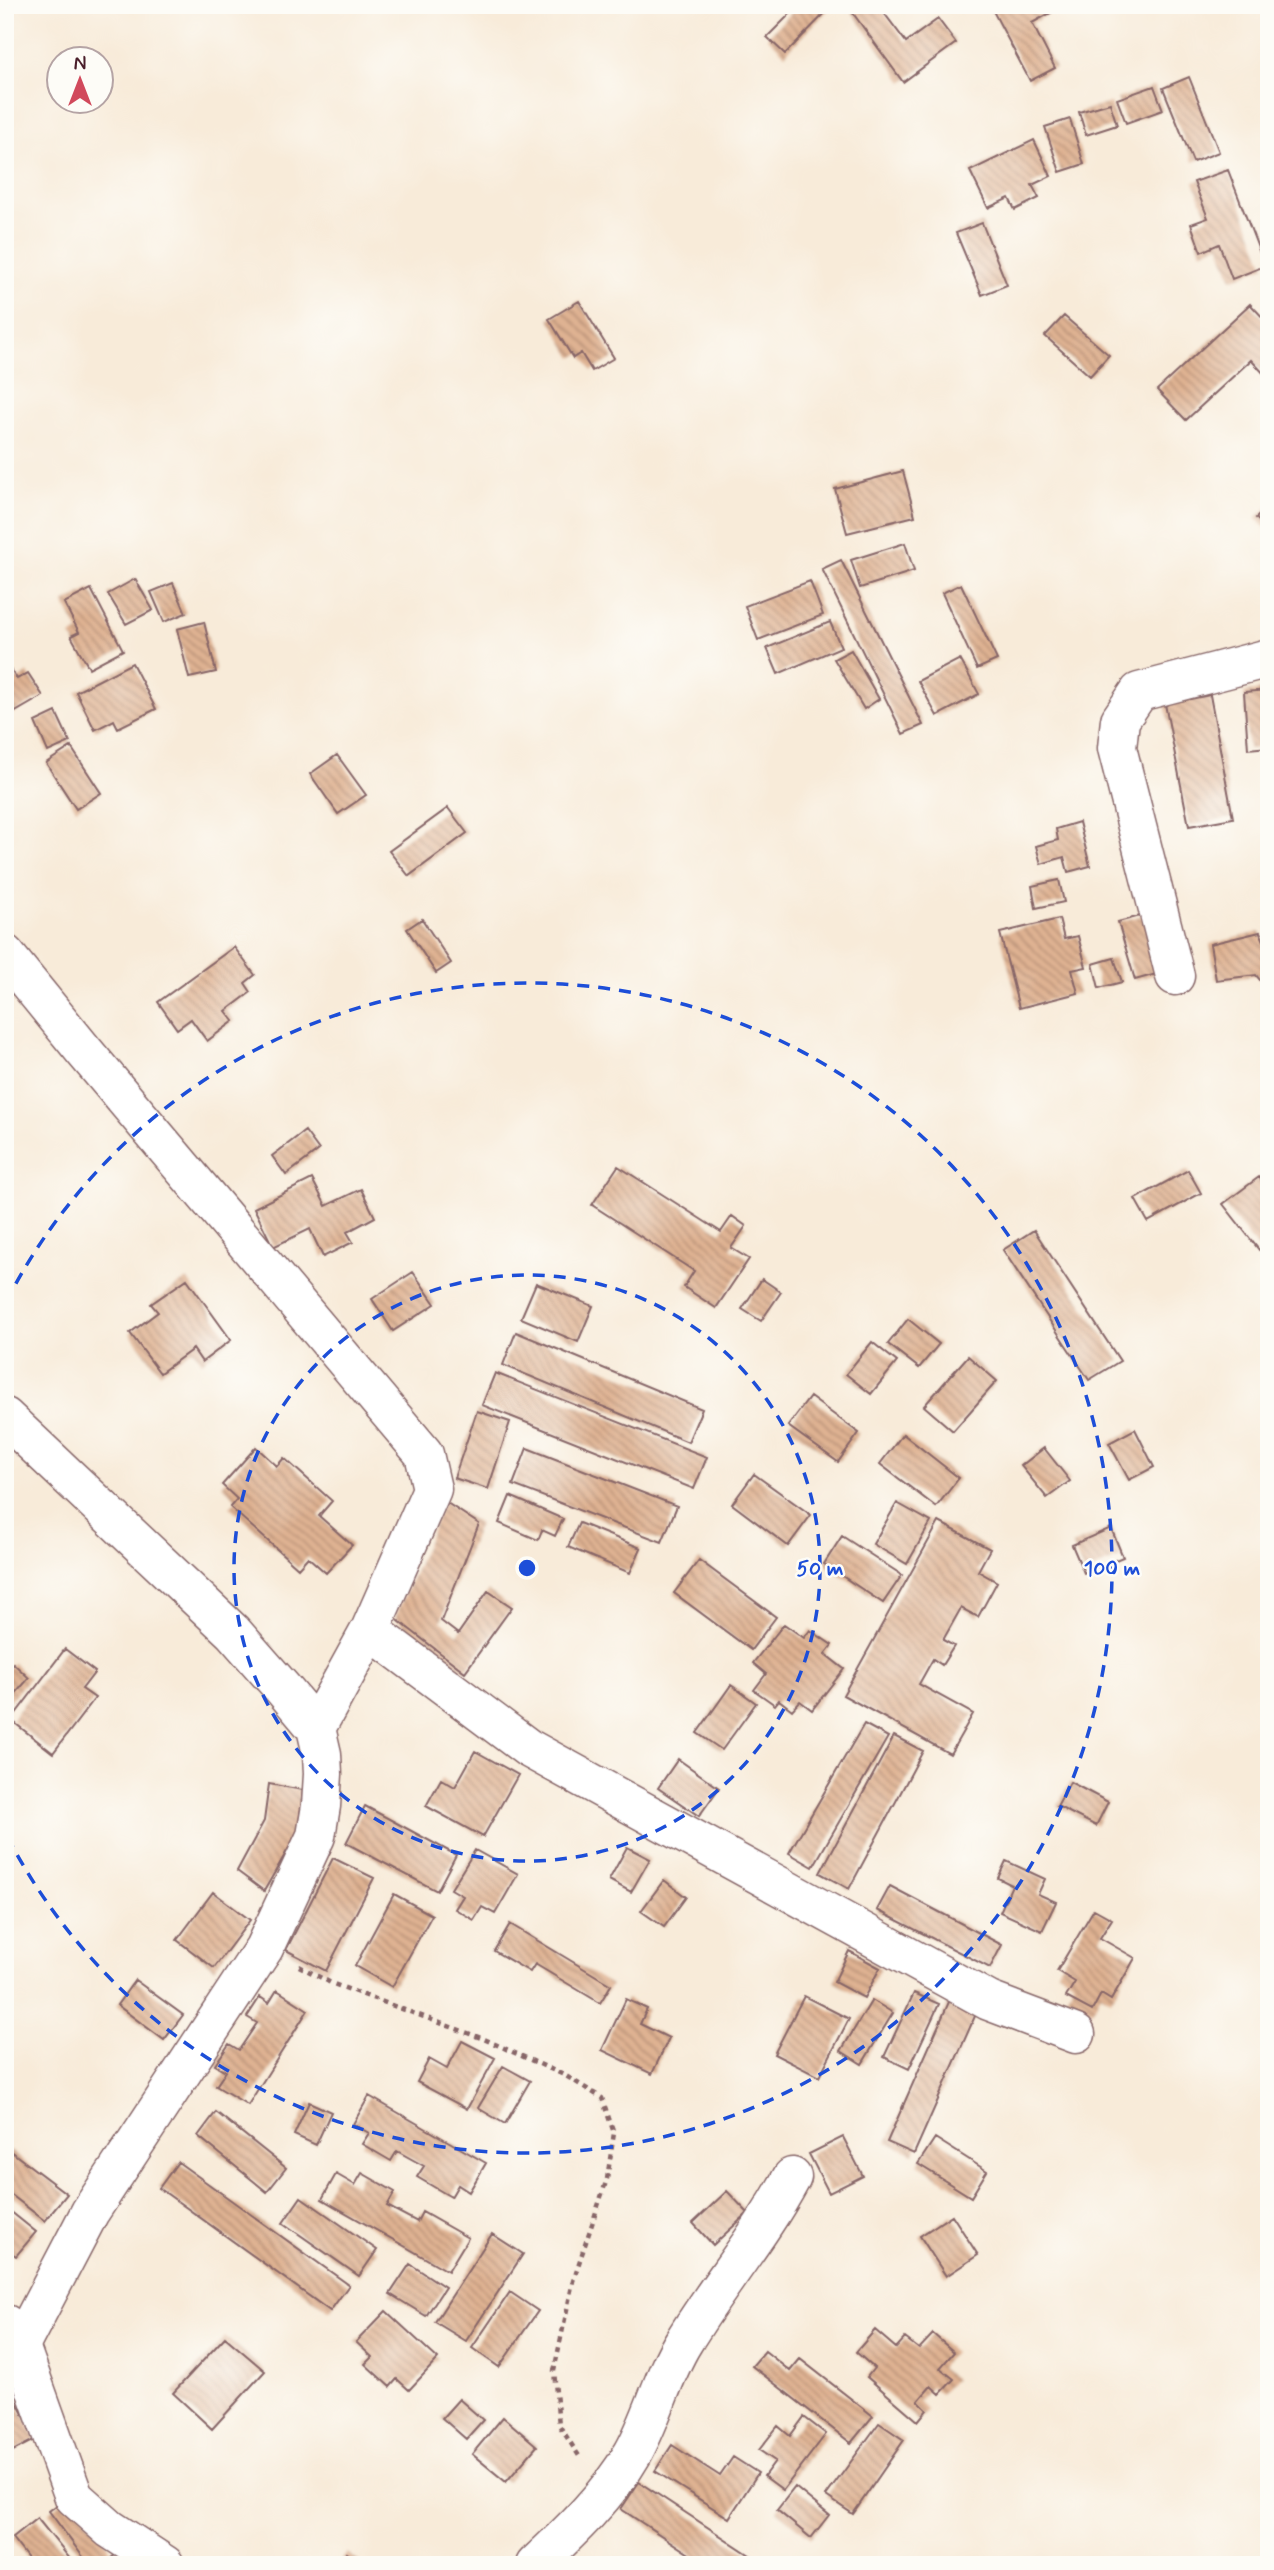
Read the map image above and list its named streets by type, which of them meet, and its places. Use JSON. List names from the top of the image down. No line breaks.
{"north":"top","rings":["50 m","100 m"]}
